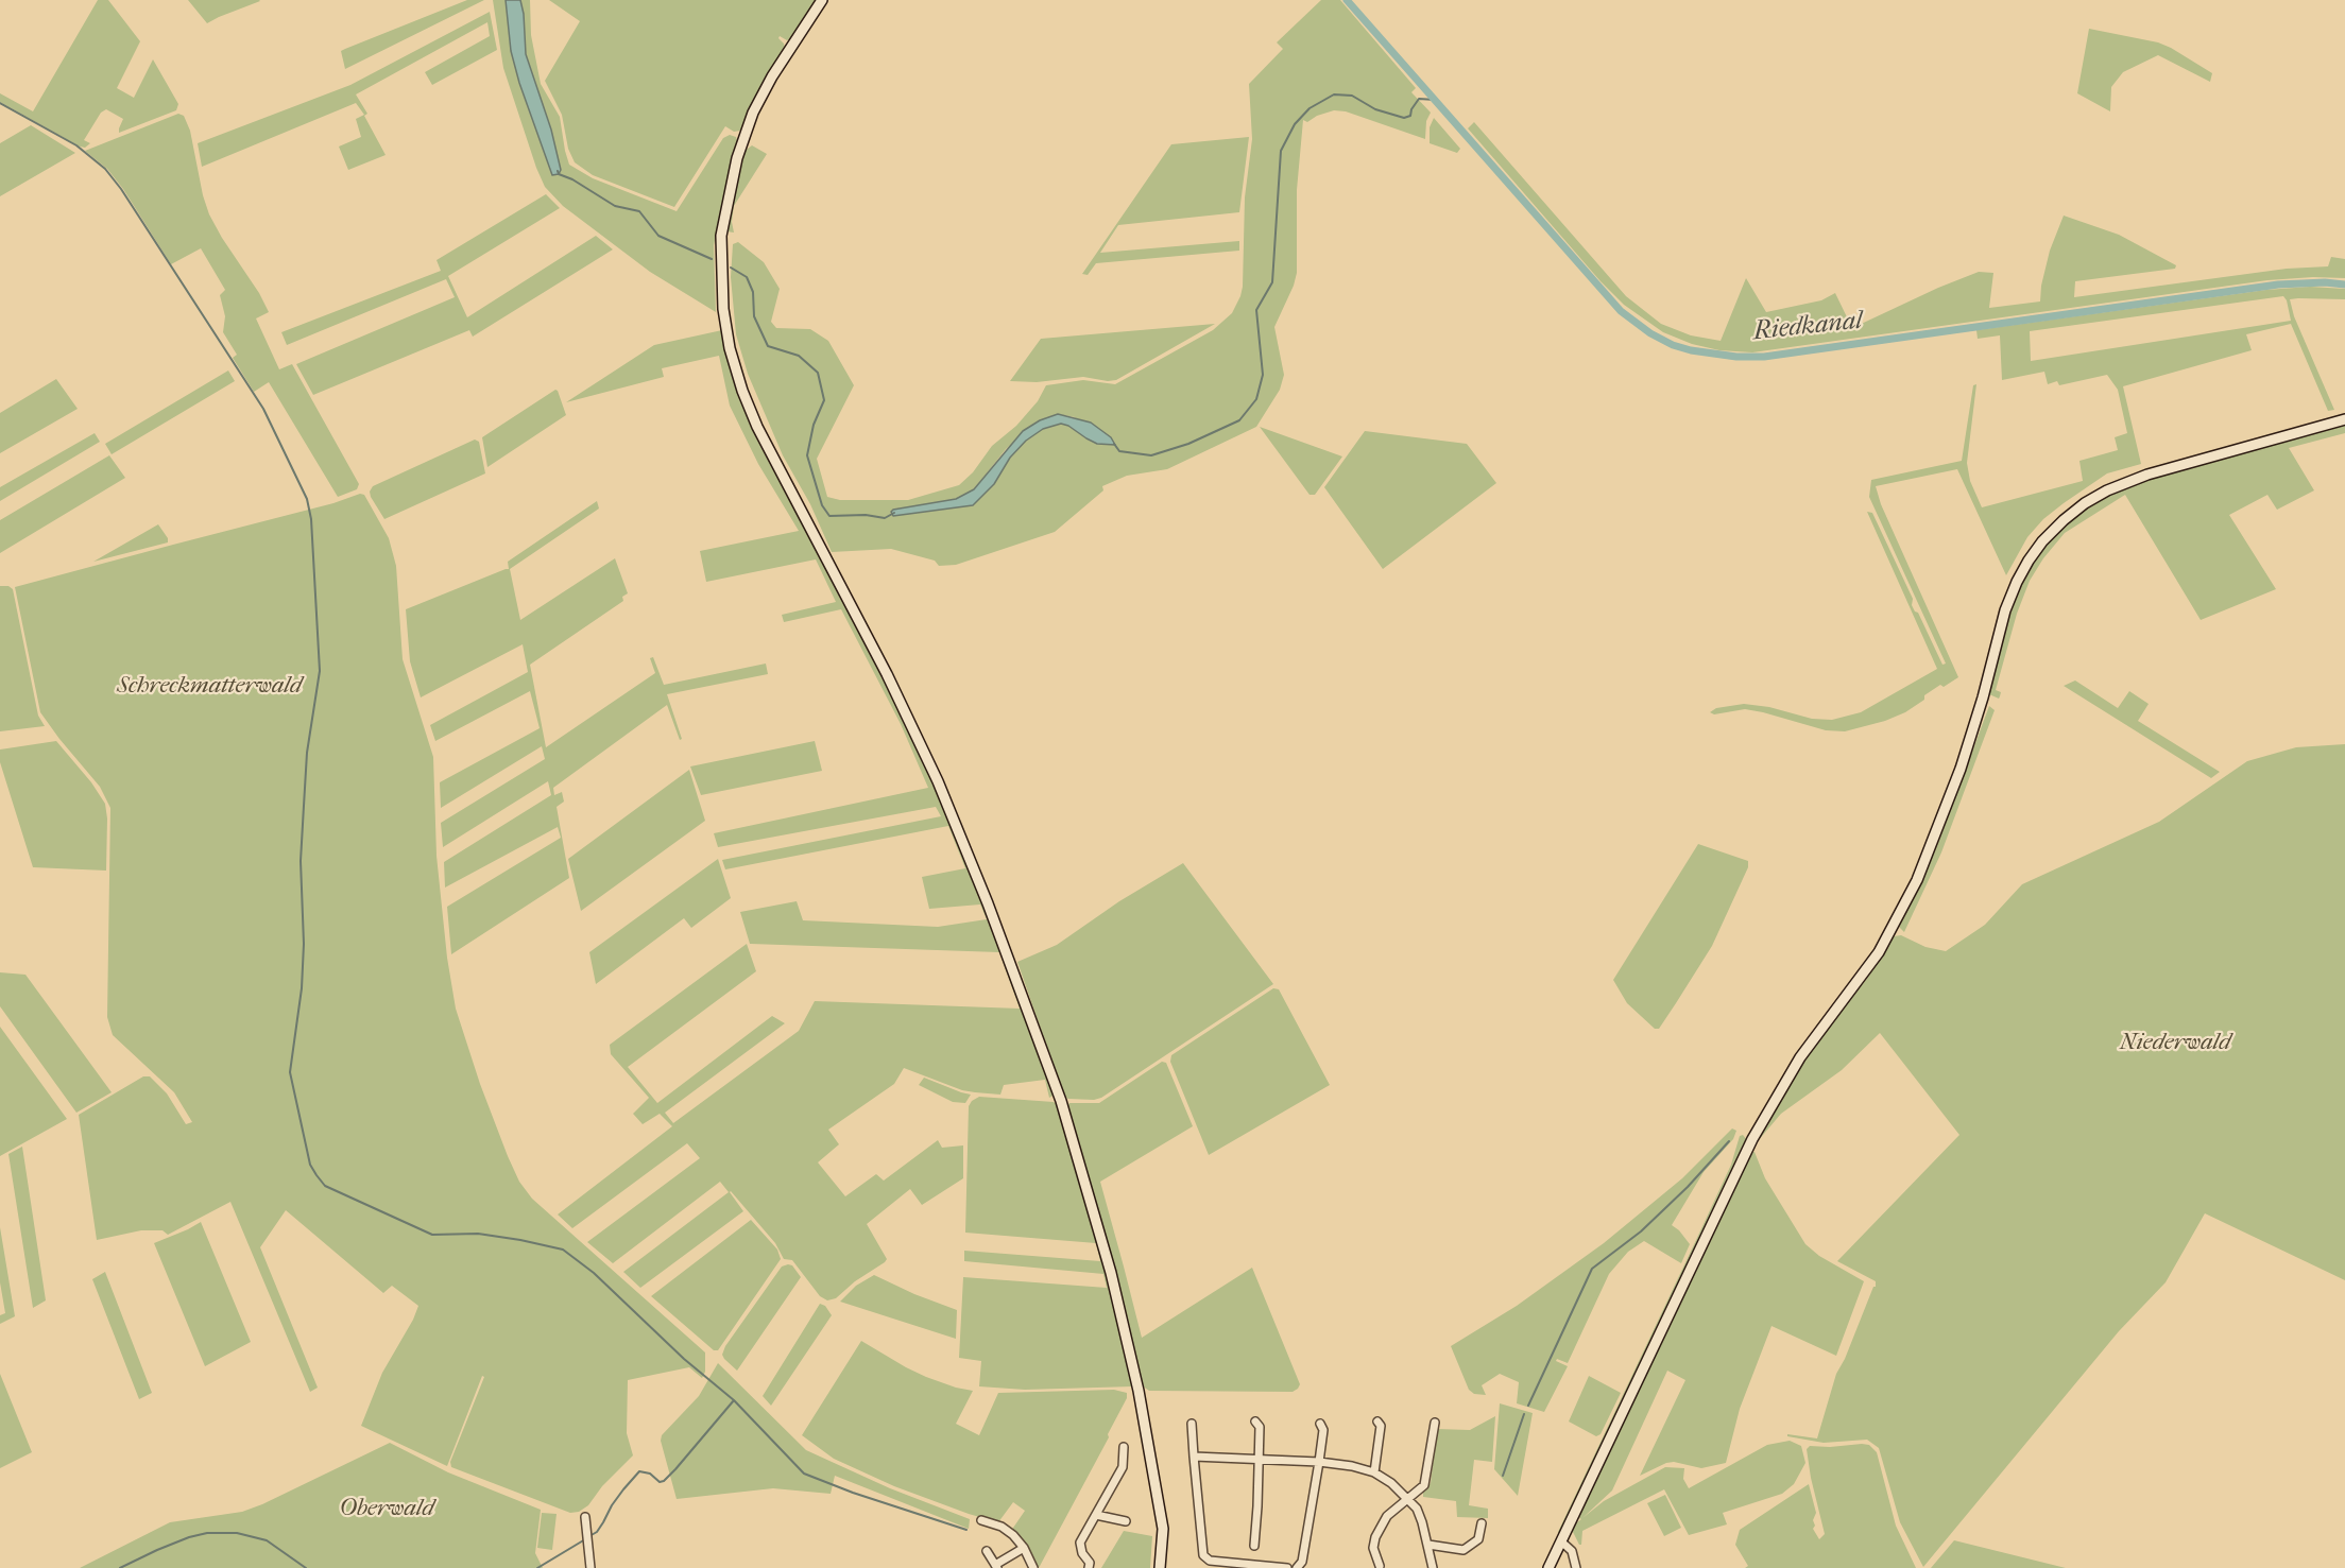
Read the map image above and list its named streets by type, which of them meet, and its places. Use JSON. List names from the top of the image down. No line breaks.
{"water":["Riedkanal"],"parks":["Schreckmatterwald","Niederwald","Oberwald"]}
